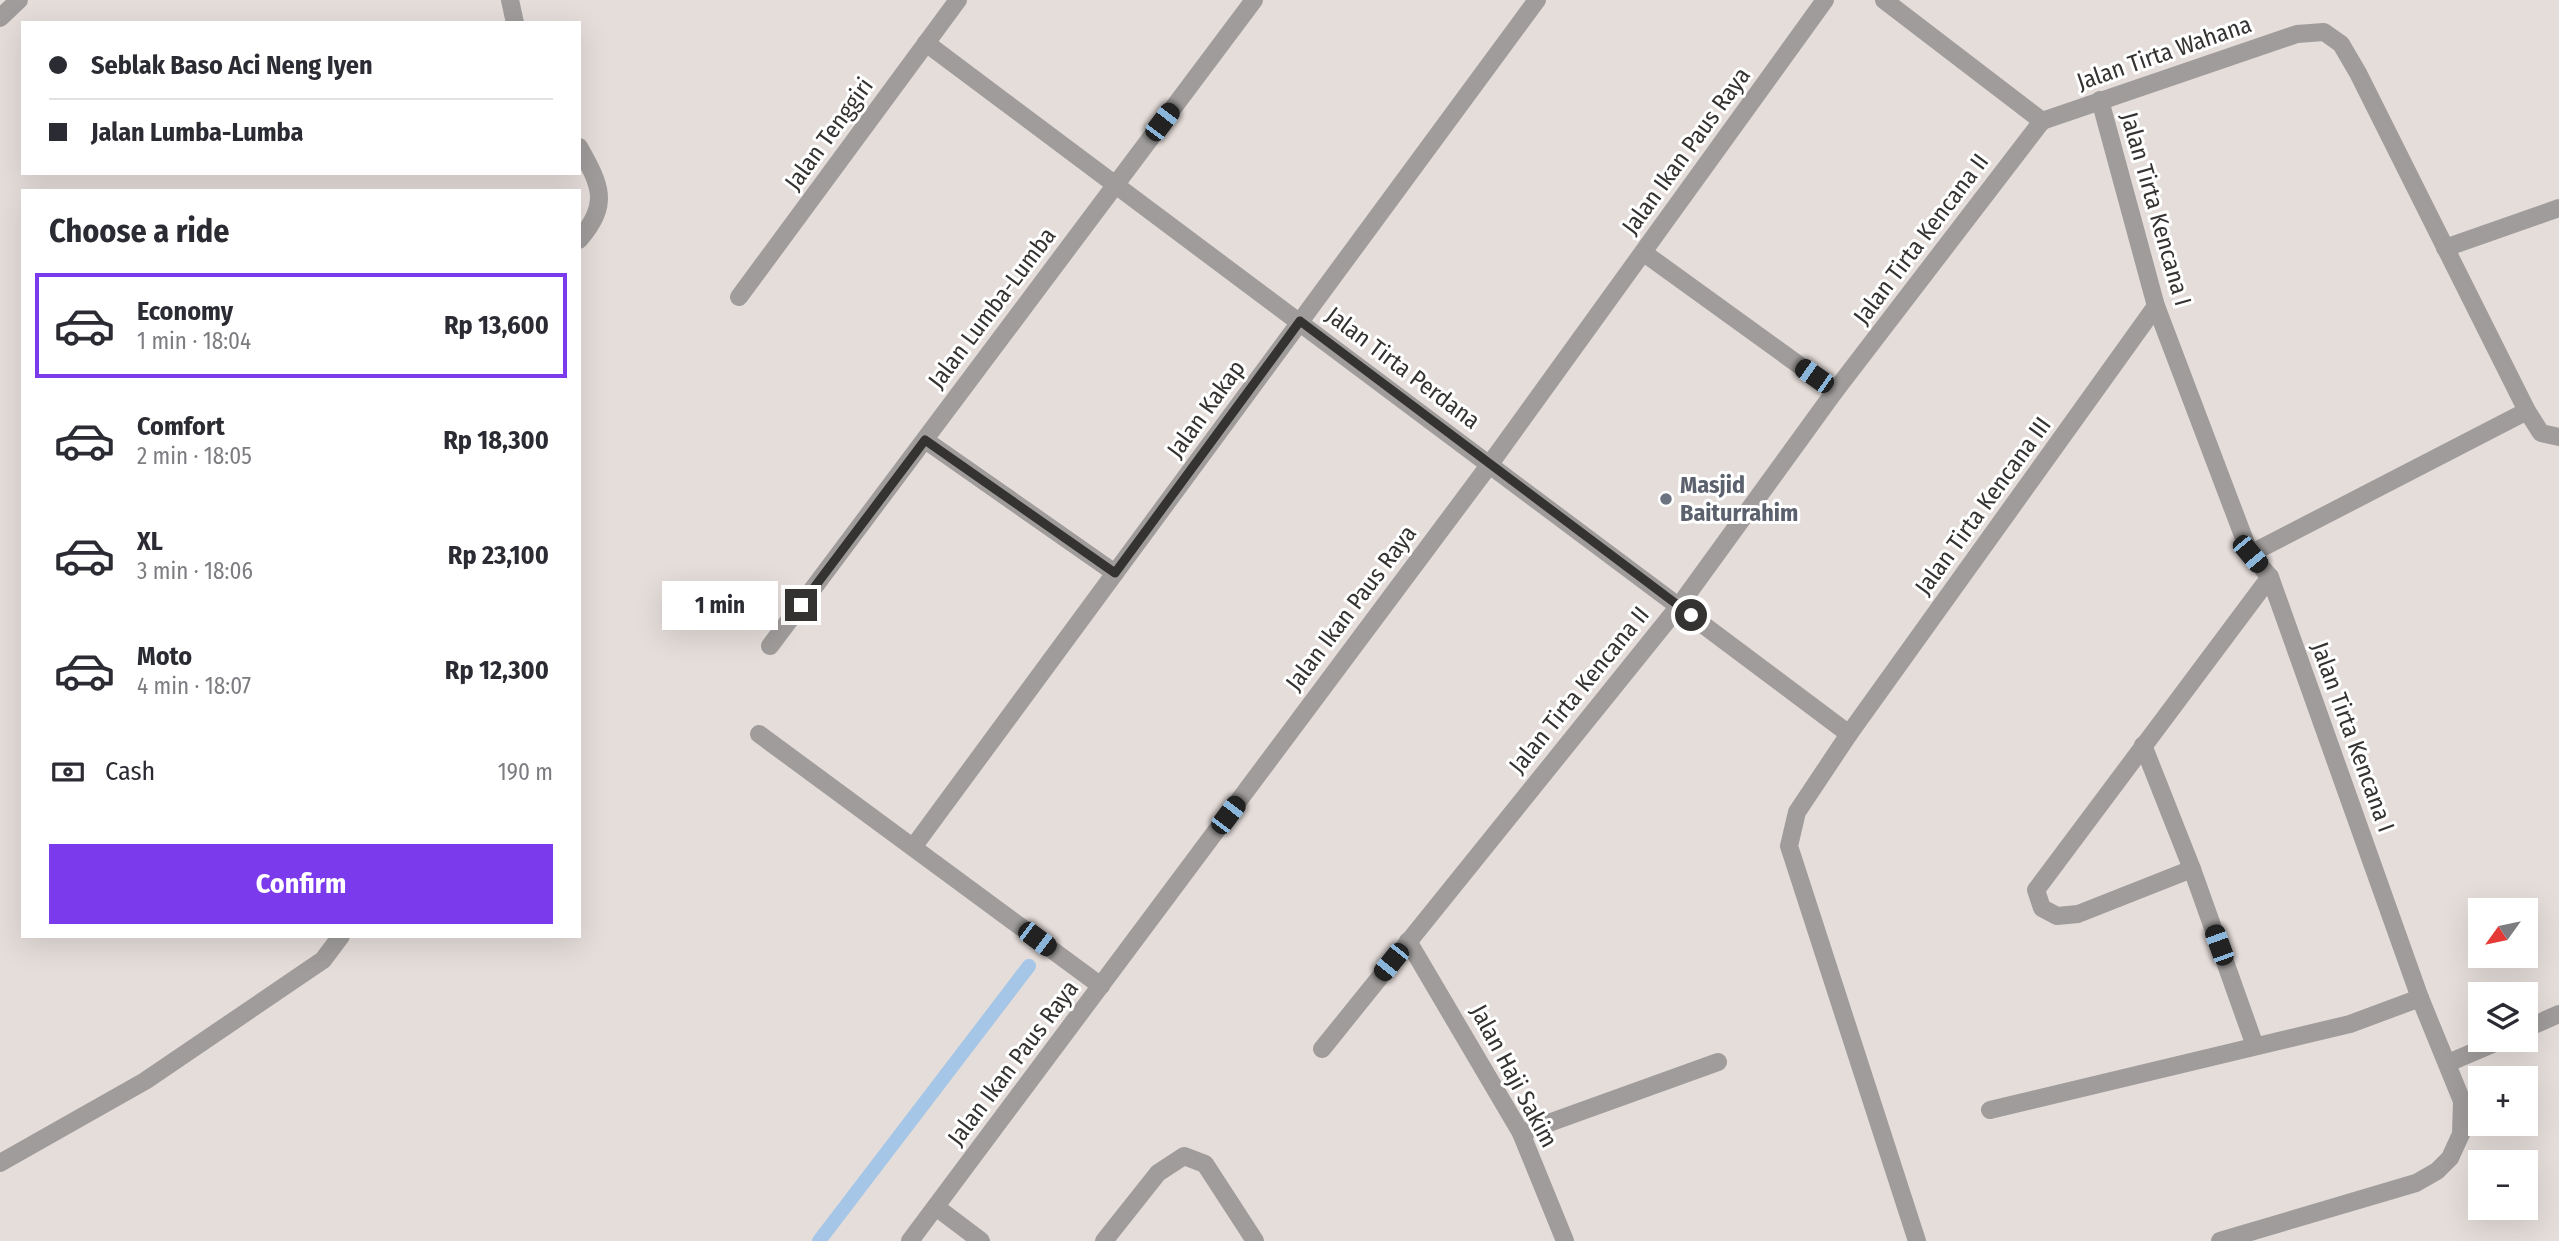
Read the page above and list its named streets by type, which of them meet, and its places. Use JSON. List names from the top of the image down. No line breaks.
{"streets":{"street":["Jalan Tirta Wahana","Jalan Tenggiri","Jalan Ikan Paus Raya","Jalan Tirta Kencana I","Jalan Tirta Kencana II","Jalan Lumba-Lumba","Jalan Tirta Perdana","Jalan Kakap","Jalan Tirta Kencana III","Jalan Haji Sakim"]},"crossings":[["Jalan Tirta Wahana","Jalan Tirta Kencana I"],["Jalan Tirta Wahana","Jalan Tirta Kencana II"],["Jalan Tenggiri","Jalan Tirta Perdana"],["Jalan Ikan Paus Raya","Jalan Tirta Perdana"],["Jalan Tirta Kencana I","Jalan Tirta Kencana III"],["Jalan Tirta Kencana II","Jalan Tirta Perdana"],["Jalan Tirta Kencana II","Jalan Haji Sakim"],["Jalan Lumba-Lumba","Jalan Tirta Perdana"],["Jalan Tirta Perdana","Jalan Kakap"],["Jalan Tirta Perdana","Jalan Tirta Kencana III"]],"places":["Masjid Baiturrahim"],"north":"bottom left","page":{"banner":["Seblak Baso Aci Neng Iyen","Jalan Lumba-Lumba"],"heading":"Choose a ride","list":[{"name":"Economy","note":"1 min · 18:04","value":"Rp 13,600"},{"name":"Comfort","note":"2 min · 18:05","value":"Rp 18,300"},{"name":"XL","note":"3 min · 18:06","value":"Rp 23,100"},{"name":"Moto","note":"4 min · 18:07","value":"Rp 12,300"}],"bubble":"1 min","pay":["Cash","190 m"],"buttons":"Confirm","map_buttons":["+","−"]}}
